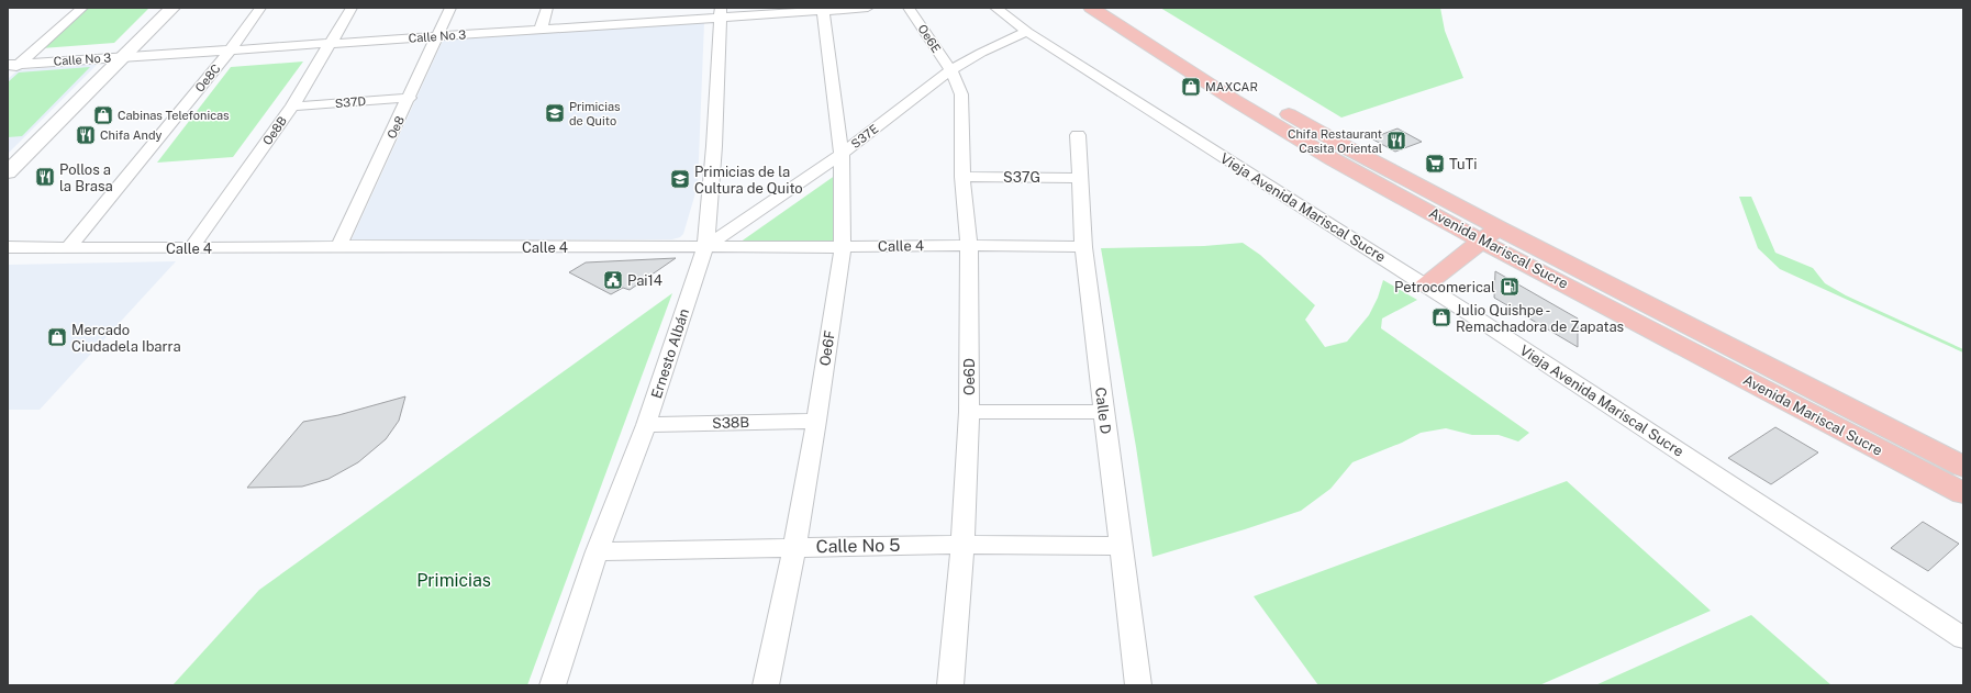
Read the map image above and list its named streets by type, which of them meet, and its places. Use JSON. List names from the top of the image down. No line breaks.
{"streets":{"main road":["Avenida Mariscal Sucre"],"street":["Calle No 3","Oe6E","Oe8C","S37D","Oe8","Oe8B","S37E","S37G","Vieja Avenida Mariscal Sucre","Calle 4","Oe6F","Ernesto Albán","Oe6D","Calle D","S38B","Calle No 5"]},"crossings":[["Calle No 3","Oe8C"],["Calle No 3","Oe8"],["Calle No 3","Oe8B"],["Calle No 3","Oe6F"],["Calle No 3","Ernesto Albán"],["Oe6E","S37E"],["Oe6E","Oe6D"],["Oe8C","Calle 4"],["S37D","Oe8"],["S37D","Oe8B"],["Oe8","Calle 4"],["Oe8B","Calle 4"],["S37E","Vieja Avenida Mariscal Sucre"],["S37E","Calle 4"],["S37E","Oe6F"],["S37E","Ernesto Albán"],["S37E","Oe6D"],["S37G","Oe6D"],["S37G","Calle D"],["Calle 4","Oe6F"],["Calle 4","Ernesto Albán"],["Calle 4","Oe6D"],["Calle 4","Calle D"],["Oe6F","S38B"],["Oe6F","Calle No 5"],["Ernesto Albán","S38B"],["Ernesto Albán","Calle No 5"],["Oe6D","Calle No 5"],["Calle D","Calle No 5"]],"parks":["Primicias"],"places":{"shop":["MAXCAR","Cabinas Telefonicas","Julio Quishpe - Remachadora de Zapatas","Mercado Ciudadela Ibarra"],"school or university":["Primicias de Quito","Primicias de la Cultura de Quito"],"restaurant":["Chifa Andy","Chifa Restaurant Casita Oriental","Pollos a la Brasa"],"supermarket":["TuTi"],"public building":["Pai14"],"fuel station":["Petrocomerical"]}}
